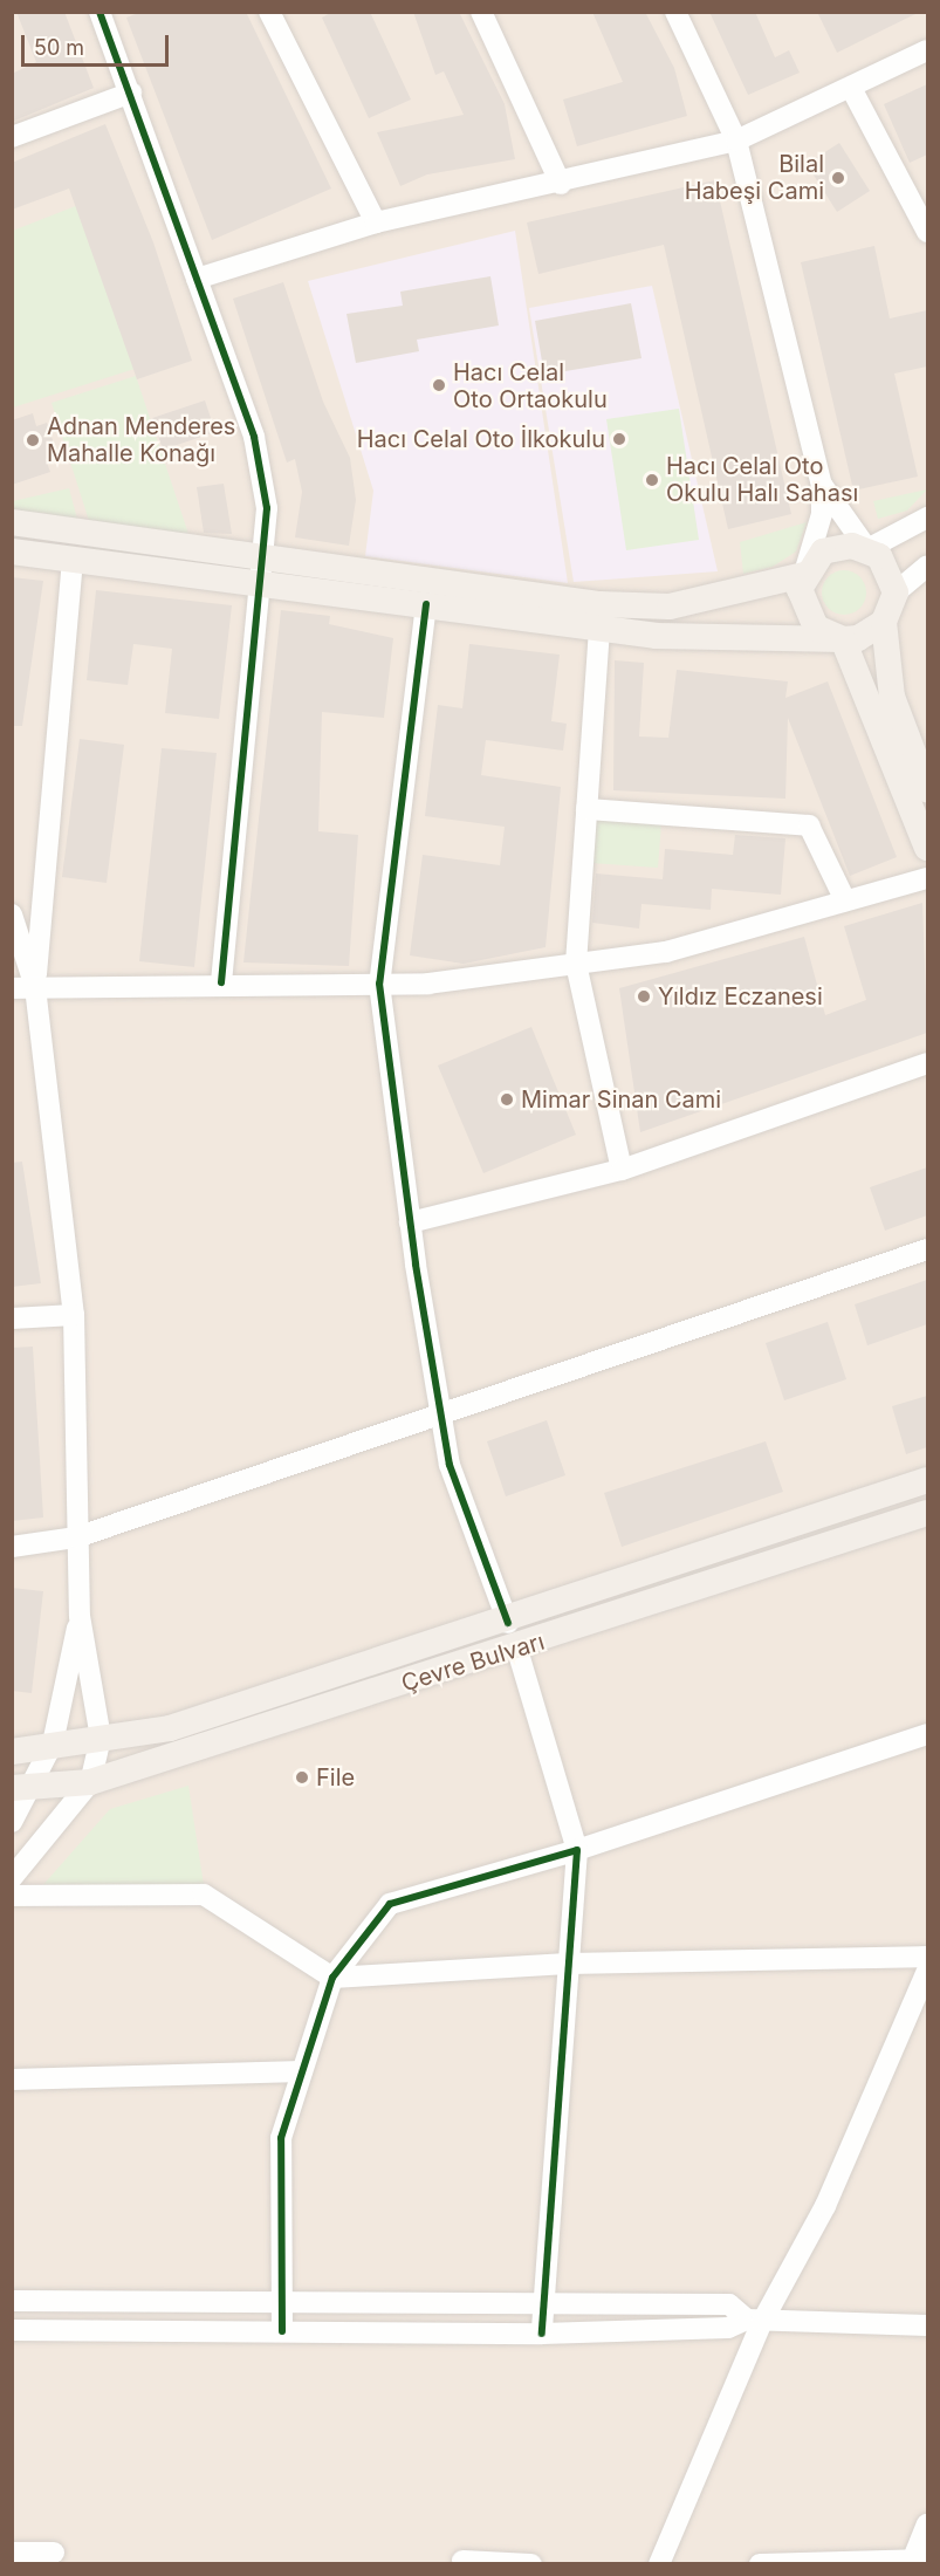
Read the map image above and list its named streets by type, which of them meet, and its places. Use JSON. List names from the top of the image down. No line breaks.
{"streets":{"main road":["Çevre Bulvarı"]},"places":["Bilal Habeşi Cami","Hacı Celal Oto Ortaokulu","Hacı Celal Oto İlkokulu","Adnan Menderes Mahalle Konağı","Hacı Celal Oto Okulu Halı Sahası","Yıldız Eczanesi","Mimar Sinan Cami","File"],"scale_bar":"50 m"}
